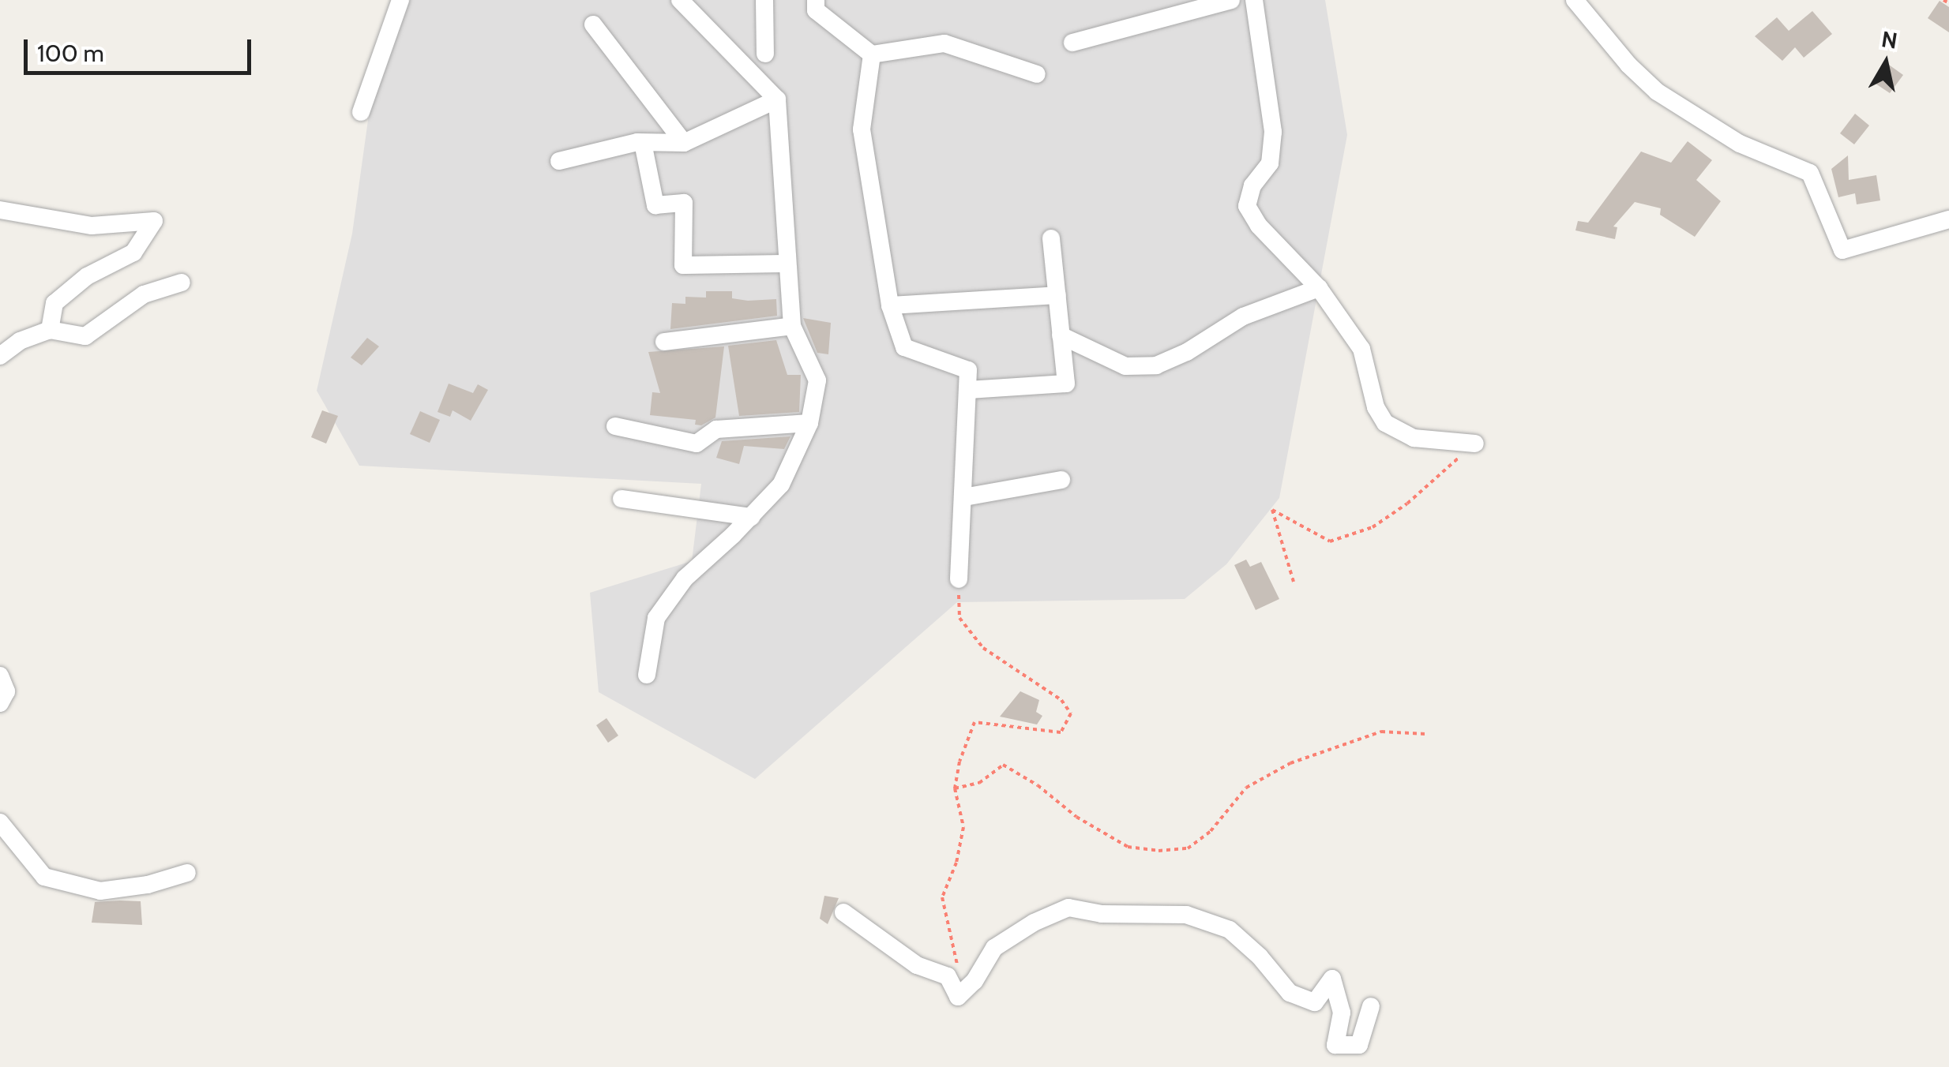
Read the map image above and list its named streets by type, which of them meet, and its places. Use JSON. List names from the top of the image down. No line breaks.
{"scale_bar":"100 m","north":"top"}
